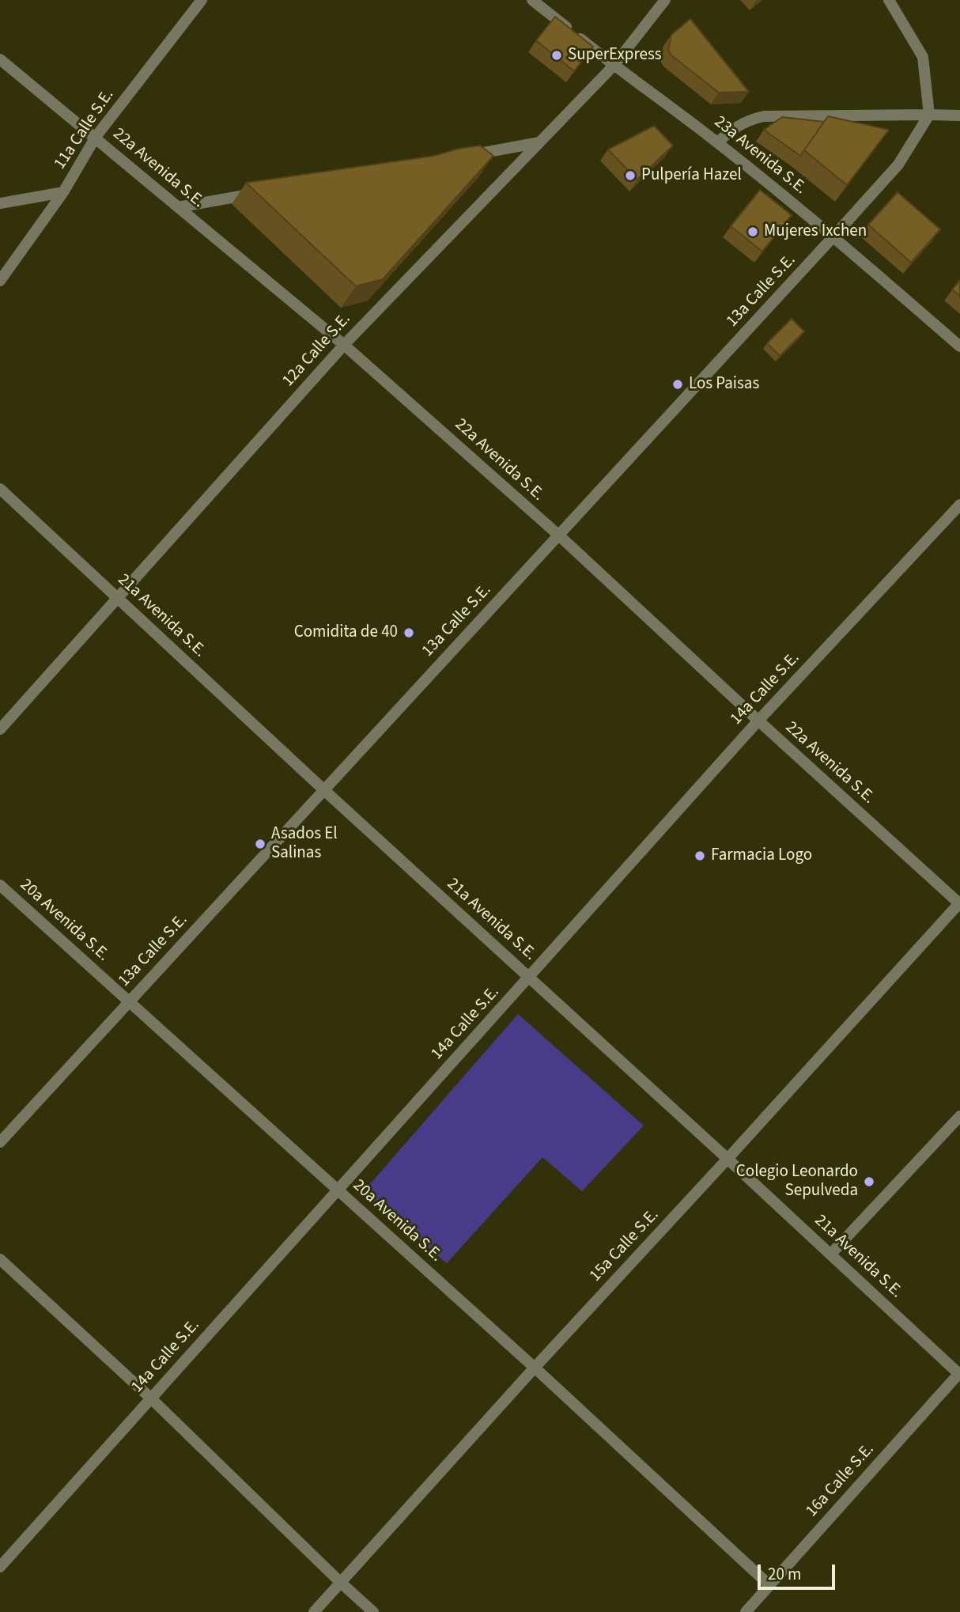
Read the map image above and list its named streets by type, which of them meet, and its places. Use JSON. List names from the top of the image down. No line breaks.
{"streets":{"street":["11a Calle S.E.","23a Avenida S.E.","22a Avenida S.E.","13a Calle S.E.","12a Calle S.E.","21a Avenida S.E.","14a Calle S.E.","20a Avenida S.E.","15a Calle S.E.","16a Calle S.E."]},"crossings":[["11a Calle S.E.","22a Avenida S.E."],["23a Avenida S.E.","13a Calle S.E."],["23a Avenida S.E.","12a Calle S.E."],["22a Avenida S.E.","13a Calle S.E."],["22a Avenida S.E.","12a Calle S.E."],["22a Avenida S.E.","14a Calle S.E."],["22a Avenida S.E.","15a Calle S.E."],["13a Calle S.E.","21a Avenida S.E."],["13a Calle S.E.","20a Avenida S.E."],["12a Calle S.E.","21a Avenida S.E."],["21a Avenida S.E.","14a Calle S.E."],["21a Avenida S.E.","15a Calle S.E."],["21a Avenida S.E.","16a Calle S.E."],["14a Calle S.E.","20a Avenida S.E."],["20a Avenida S.E.","15a Calle S.E."],["20a Avenida S.E.","16a Calle S.E."]],"places":["SuperExpress","Pulpería Hazel","Mujeres Ixchen","Los Paisas","Comidita de 40","Asados El Salinas","Farmacia Logo","Colegio Leonardo Sepulveda"],"scale_bar":"20 m"}
